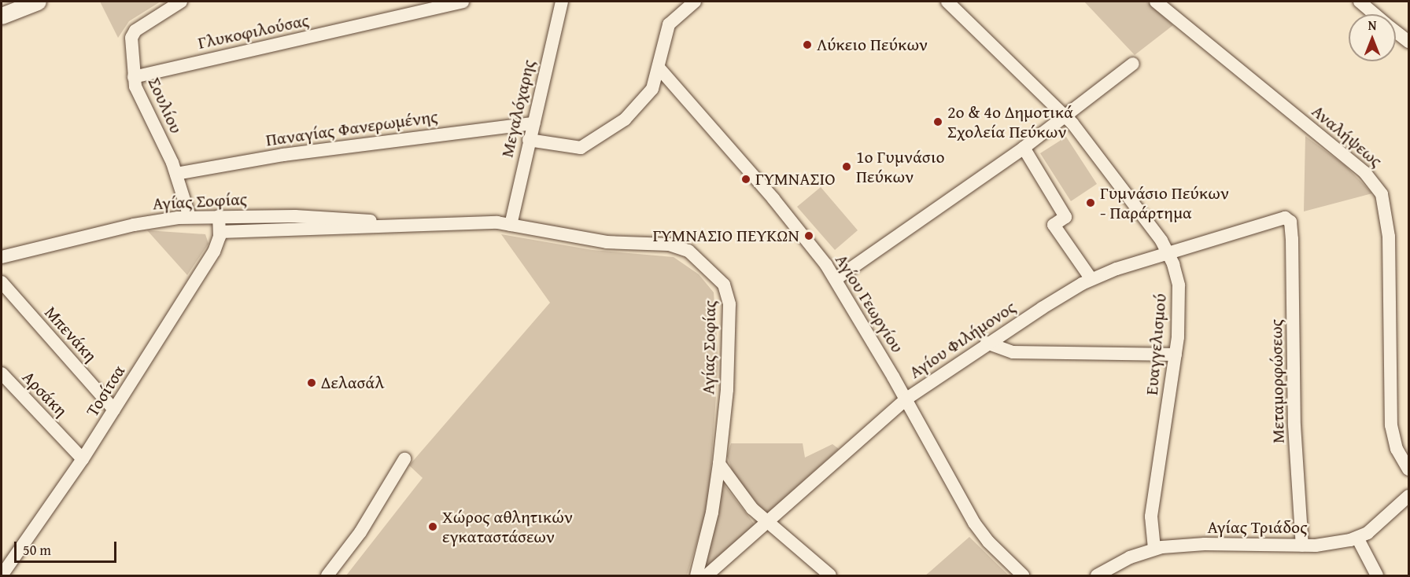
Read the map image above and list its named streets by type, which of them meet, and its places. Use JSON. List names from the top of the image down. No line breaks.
{"streets":{"street":["Γλυκοφιλούσας","Σουλίου","Μεγαλόχαρης","Παναγίας Φανερωμένης","Αναλήψεως","Αγίας Σοφίας","Αγίου Γεωργίου","Μπενάκη","Αγίου Φιλήμονος","Ευαγγελισμού","Μεταμορφώσεως","Τοσίτσα","Αρσάκη","Αγίας Τριάδος"]},"crossings":[["Γλυκοφιλούσας","Σουλίου"],["Σουλίου","Παναγίας Φανερωμένης"],["Σουλίου","Αγίας Σοφίας"],["Μεγαλόχαρης","Παναγίας Φανερωμένης"],["Μεγαλόχαρης","Αγίας Σοφίας"],["Αγίας Σοφίας","Τοσίτσα"],["Αγίου Γεωργίου","Αγίου Φιλήμονος"],["Μπενάκη","Τοσίτσα"],["Αγίου Φιλήμονος","Ευαγγελισμού"],["Αγίου Φιλήμονος","Μεταμορφώσεως"],["Ευαγγελισμού","Αγίας Τριάδος"],["Μεταμορφώσεως","Αγίας Τριάδος"],["Τοσίτσα","Αρσάκη"]],"places":["Λύκειο Πεύκων","2ο & 4ο Δημοτικά Σχολεία Πεύκων","1ο Γυμνάσιο Πεύκων","ΓΥΜΝΑΣΙΟ","Γυμνάσιο Πεύκων - Παράρτημα","ΓΥΜΝΑΣΙΟ ΠΕΥΚΩΝ","Δελασάλ","Χώρος αθλητικών εγκαταστάσεων"],"scale_bar":"50 m","north":"top"}
